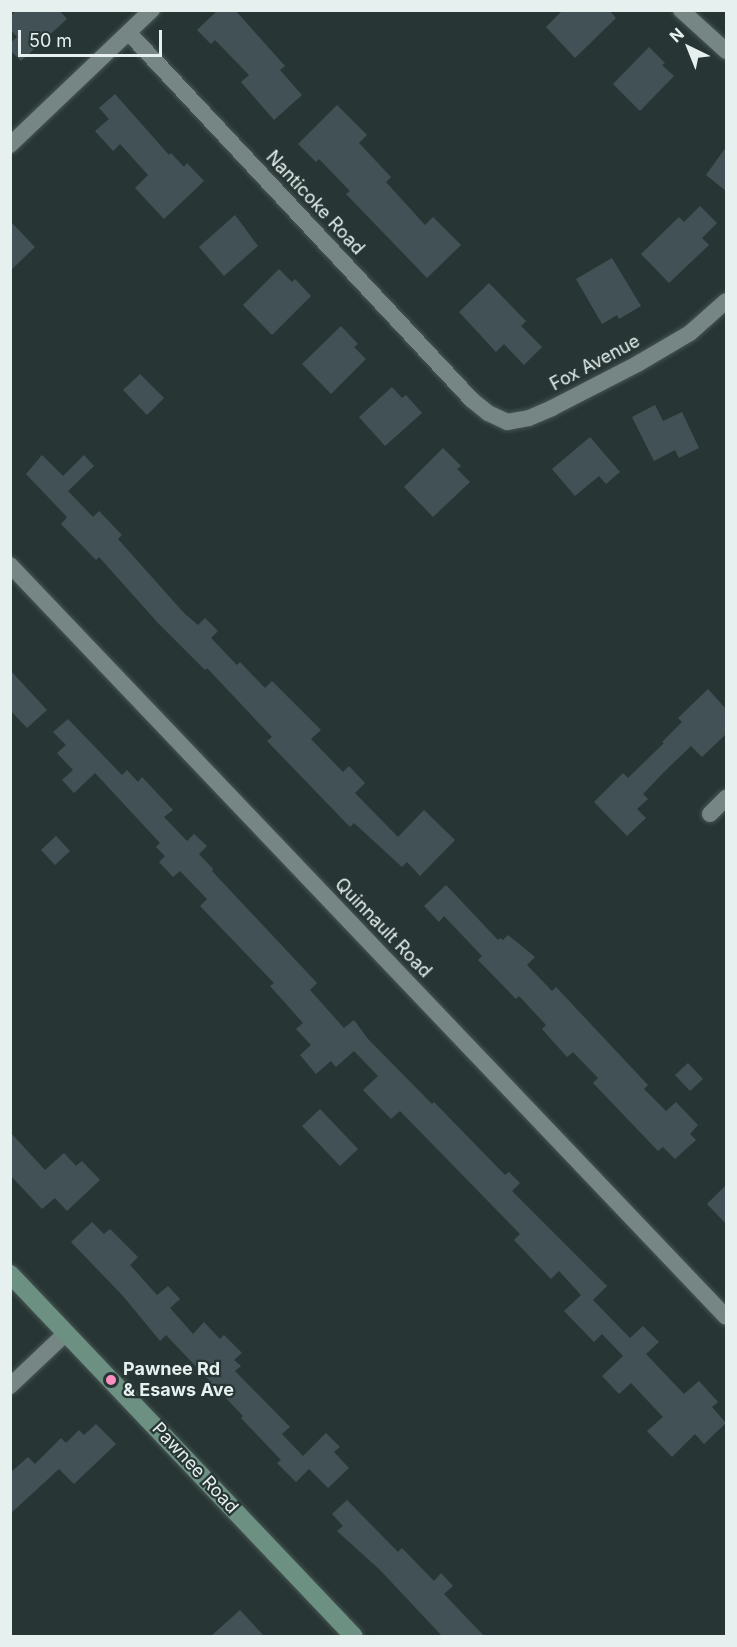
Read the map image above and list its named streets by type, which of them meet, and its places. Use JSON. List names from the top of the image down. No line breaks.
{"streets":{"street":["Nanticoke Road","Fox Avenue","Quinnault Road","Pawnee Road"]},"crossings":[["Nanticoke Road","Fox Avenue"]],"places":["Pawnee Rd & Esaws Ave"],"scale_bar":"50 m","north":"top left"}
